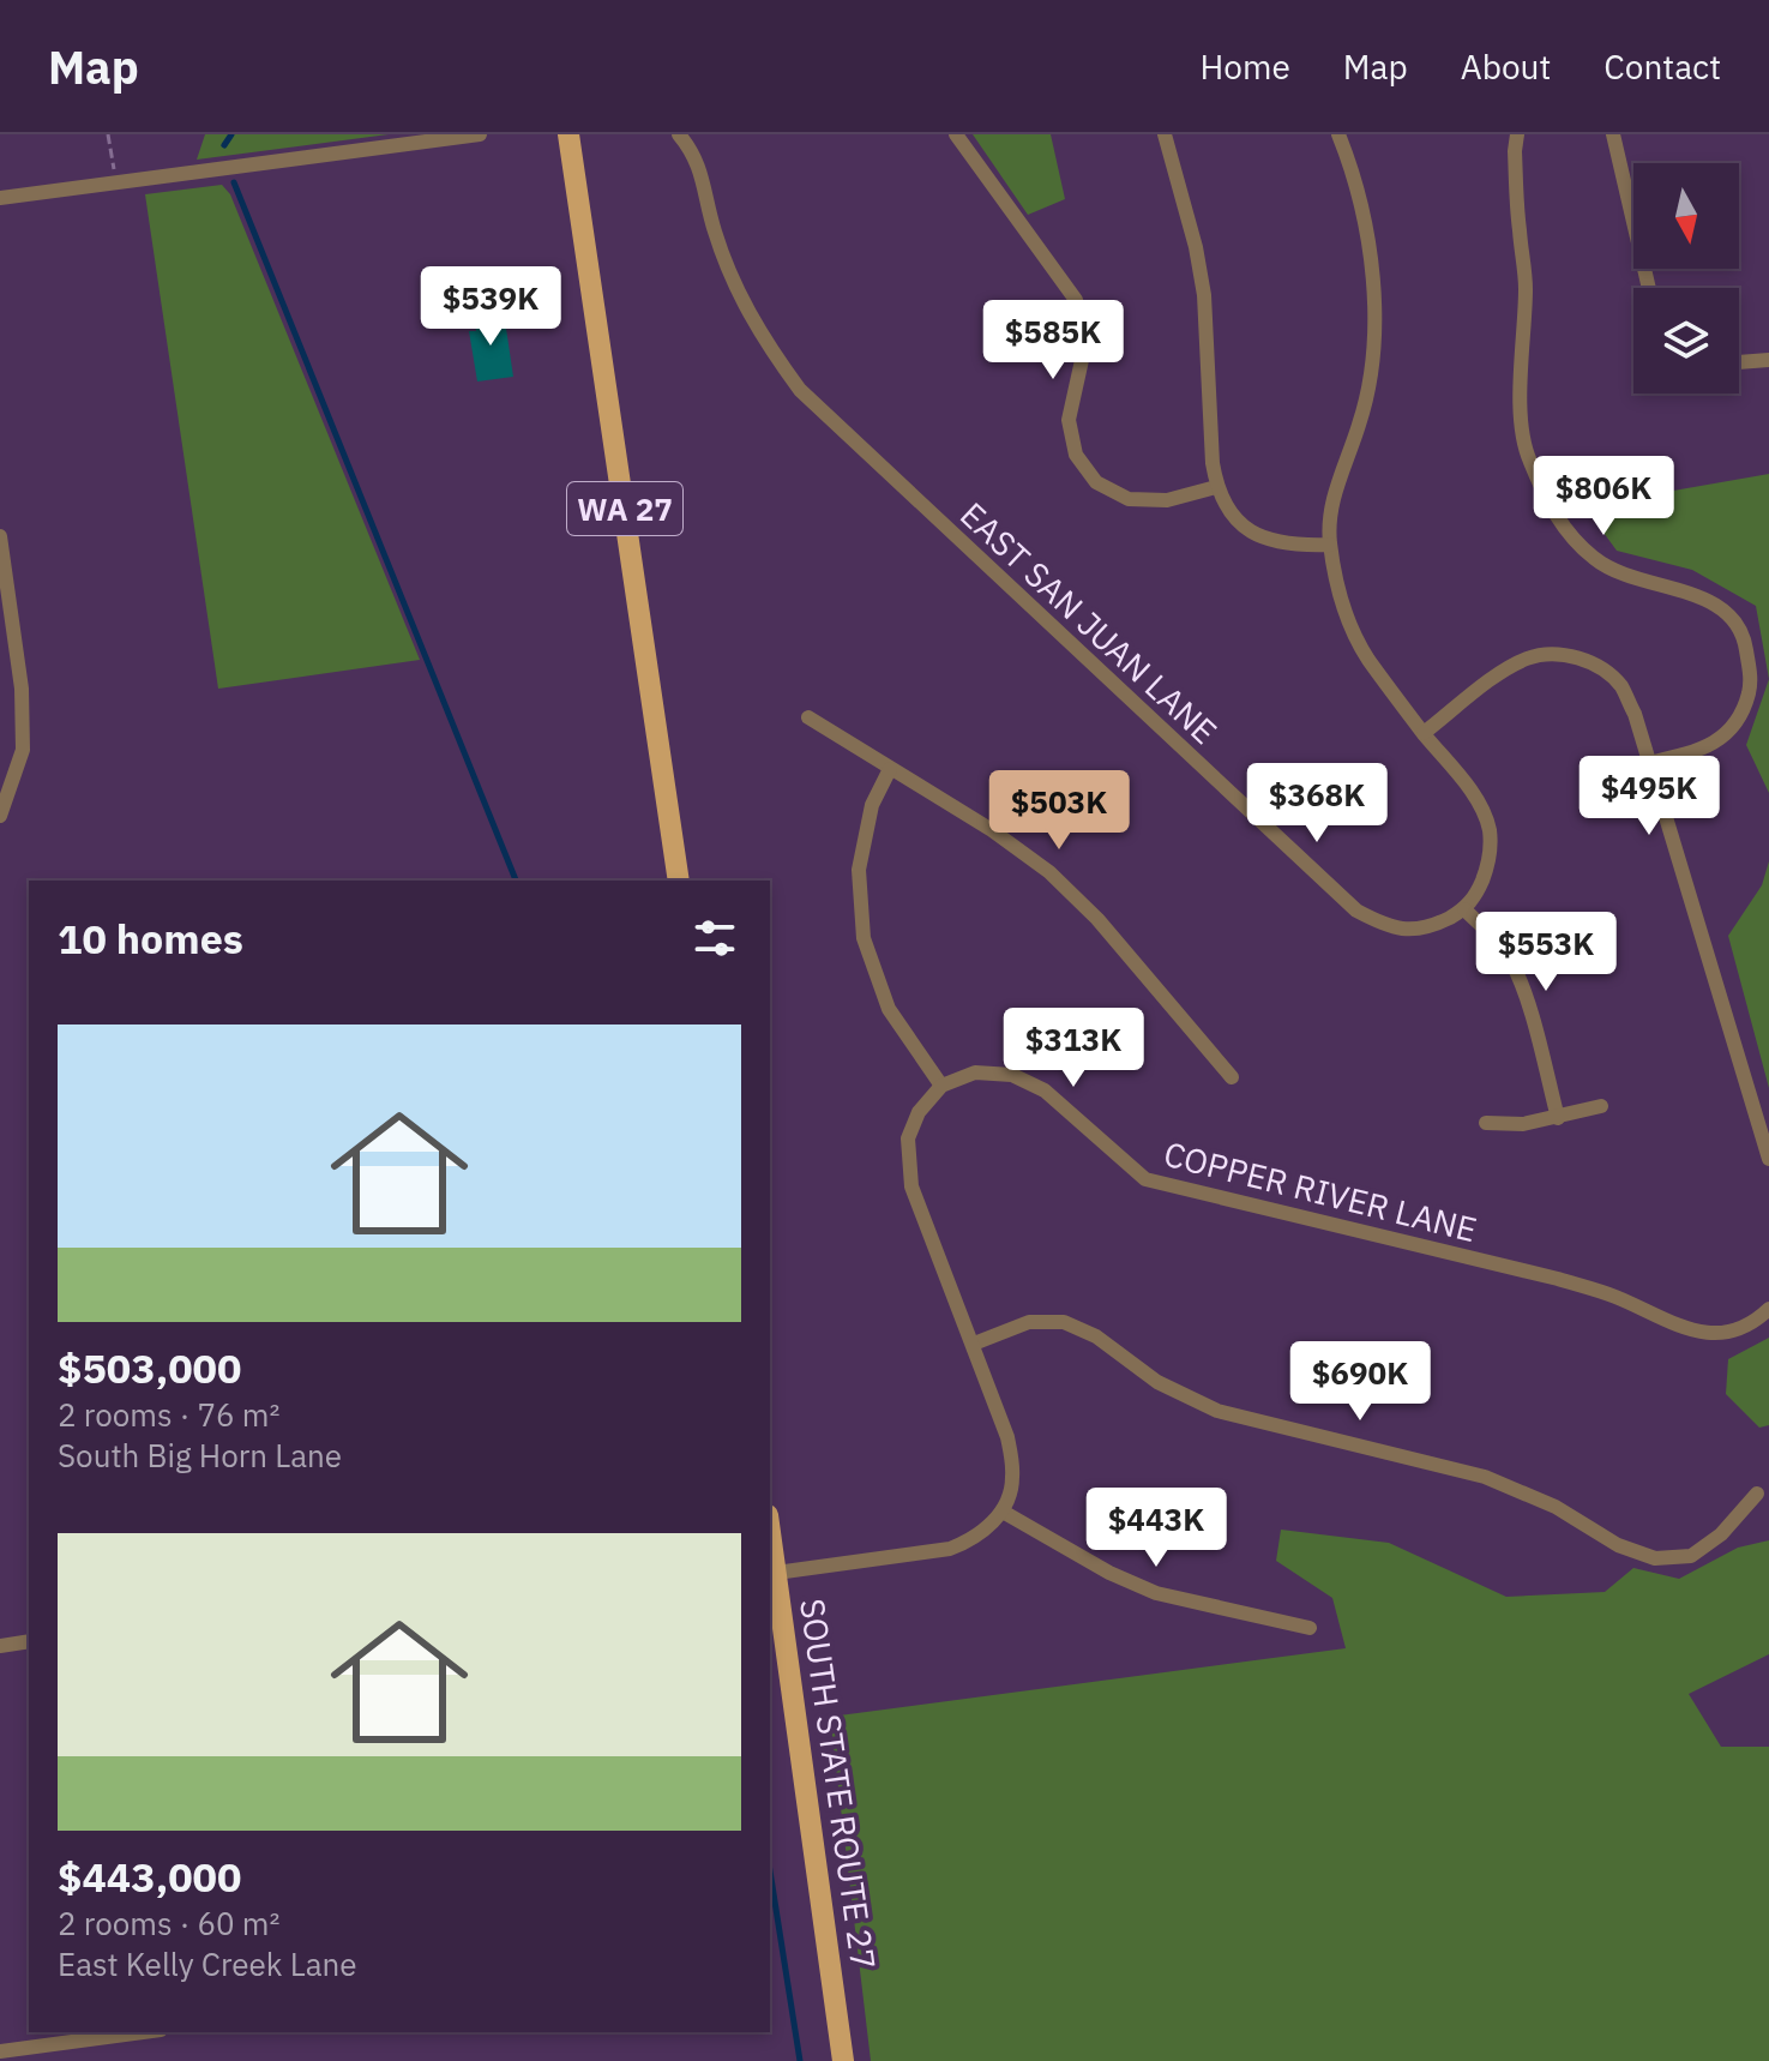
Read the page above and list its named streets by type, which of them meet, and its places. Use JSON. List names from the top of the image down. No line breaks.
{"streets":{"main road":["WA 27","SOUTH STATE ROUTE 27"],"street":["EAST SAN JUAN LANE","COPPER RIVER LANE"]},"north":"bottom","page":{"header":"Map","nav":["Home","Map","About","Contact"],"price":["$539K","$585K","$806K","$495K","$368K","$503K","$553K","$313K","$690K","$443K"],"heading":"10 homes","list":[{"name":"$503,000","note":"2 rooms · 76 m² · South Big Horn Lane"},{"name":"$443,000","note":"2 rooms · 60 m² · East Kelly Creek Lane"}]}}
